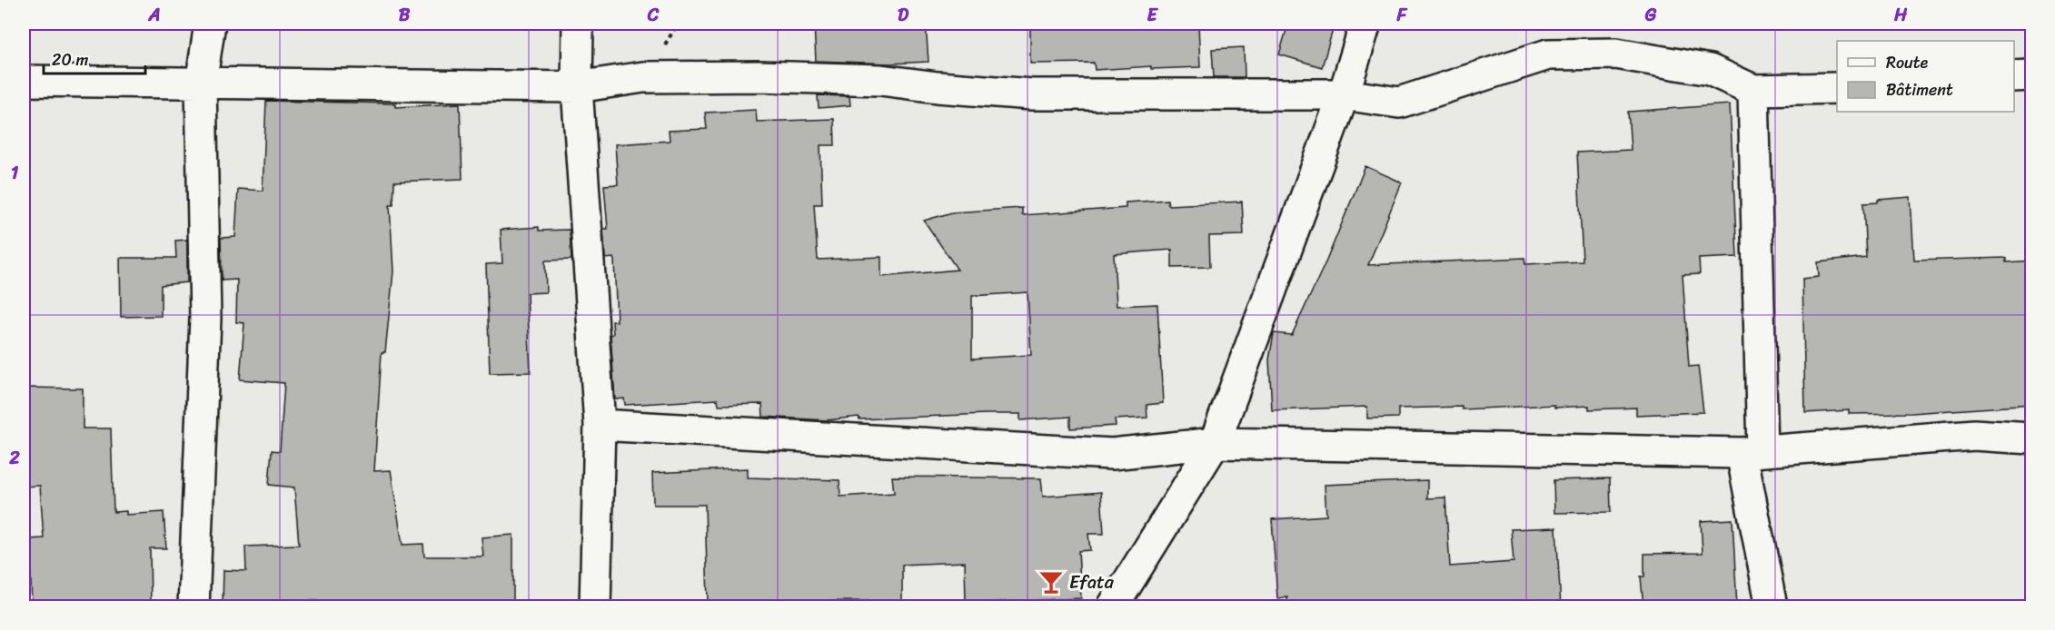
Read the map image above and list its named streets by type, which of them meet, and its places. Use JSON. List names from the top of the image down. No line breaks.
{"places":{"bar":["Efata"]},"legend":["Route","Bâtiment"],"scale_bar":"20 m","grid":{"columns":["A","B","C","D","E","F","G","H"],"rows":["1","2"]}}
